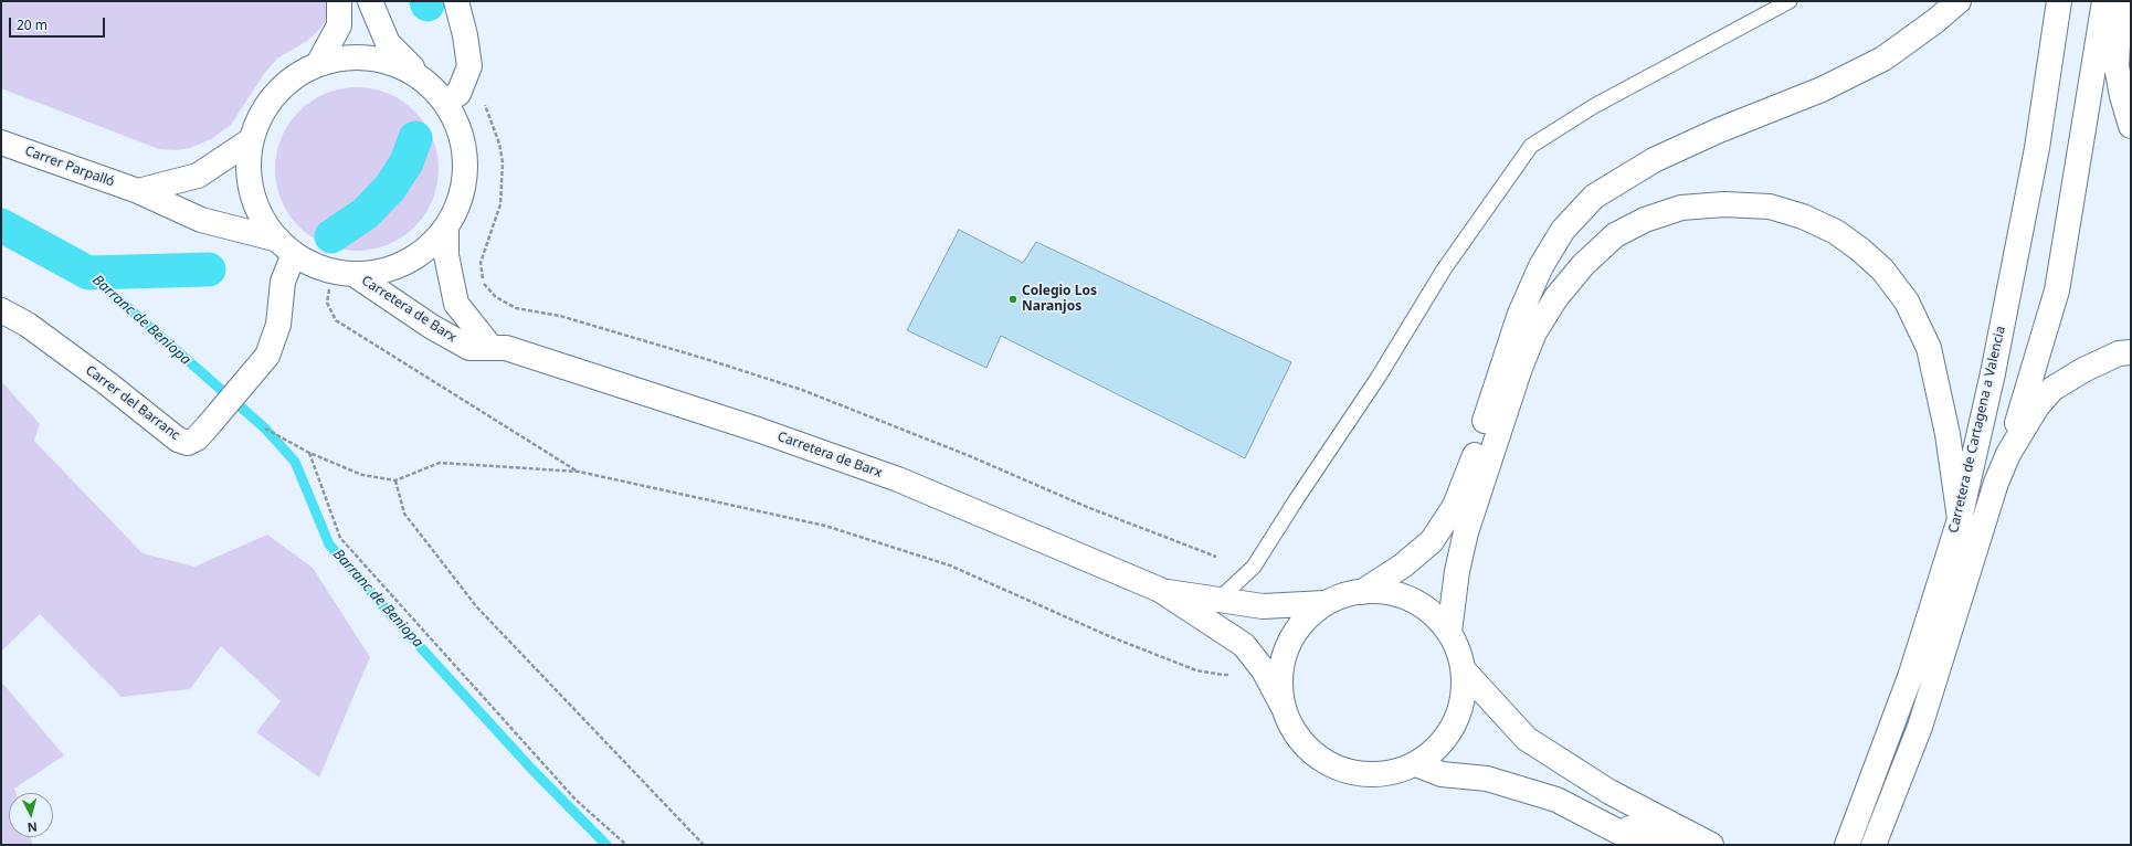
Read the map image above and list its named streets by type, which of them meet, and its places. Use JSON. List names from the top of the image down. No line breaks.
{"streets":{"main road":["Carrer Parpalló","Carretera de Barx","Carrer del Barranc","Carretera de Cartagena a Valencia"]},"crossings":[["Carrer Parpalló","Carrer del Barranc"]],"water":["Barranc de Beniopa"],"places":["Colegio Los Naranjos"],"scale_bar":"20 m","north":"bottom"}
